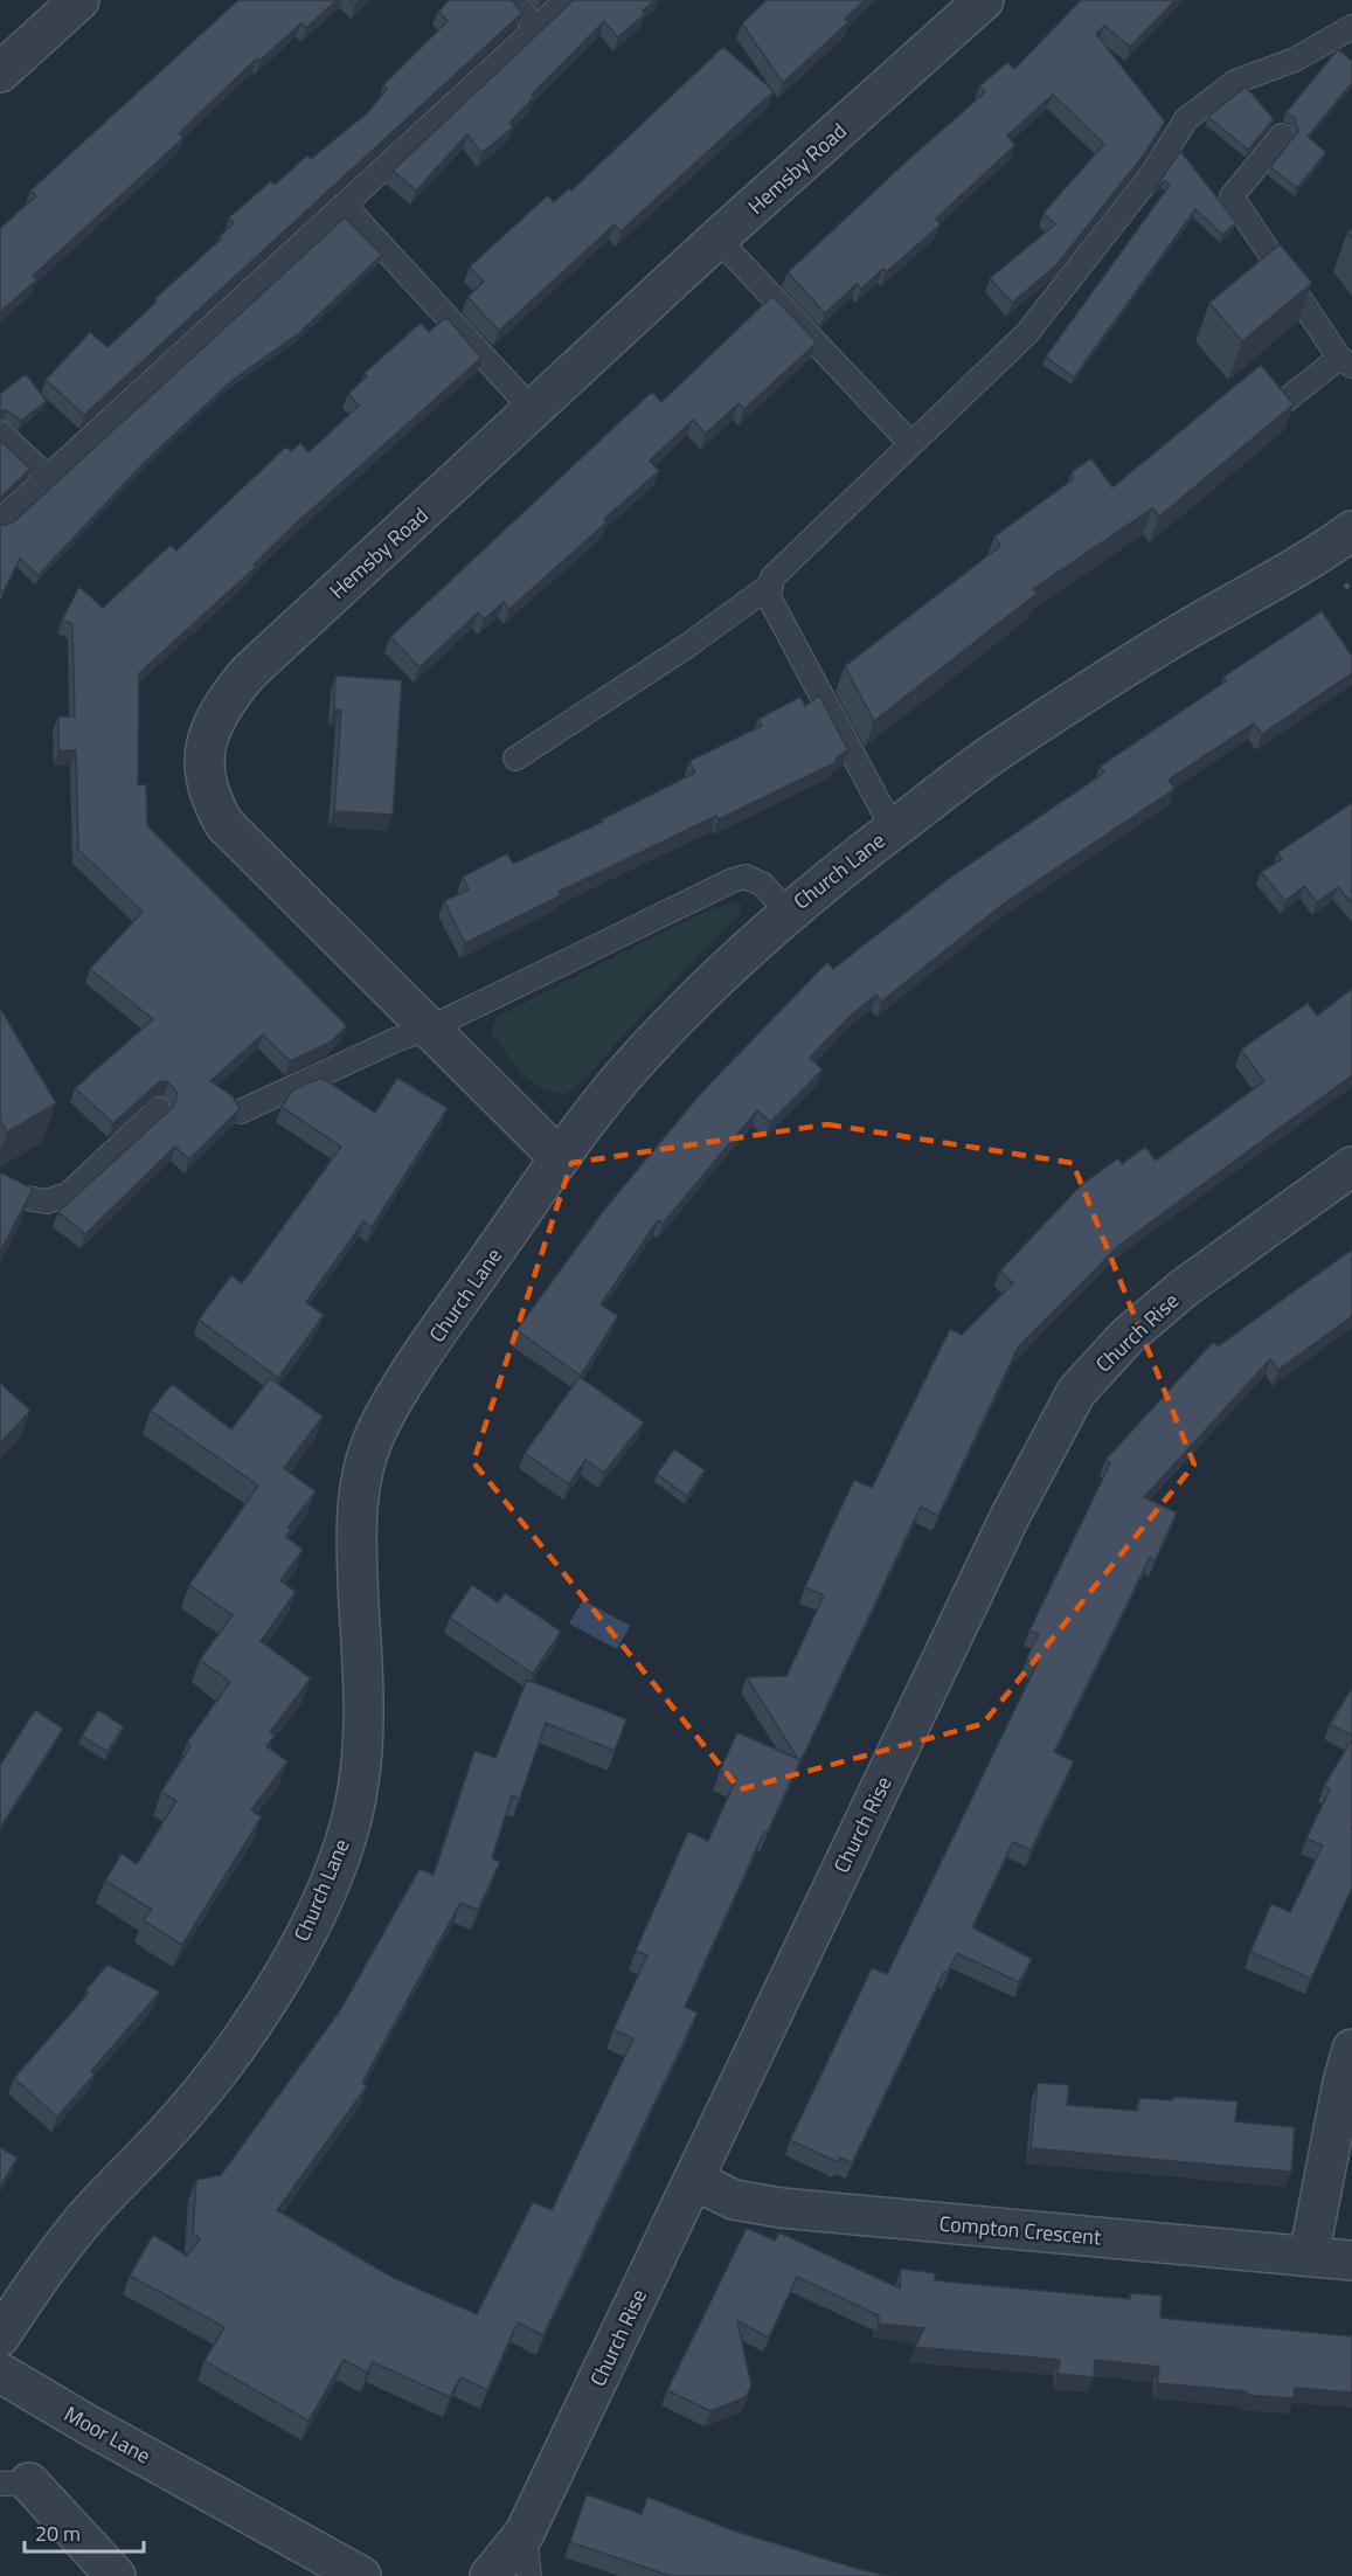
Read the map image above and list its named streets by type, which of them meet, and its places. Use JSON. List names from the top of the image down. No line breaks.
{"streets":{"street":["Hemsby Road","Church Lane","Church Rise","Compton Crescent","Moor Lane"]},"crossings":[["Hemsby Road","Church Lane"],["Church Rise","Compton Crescent"]],"scale_bar":"20 m"}
